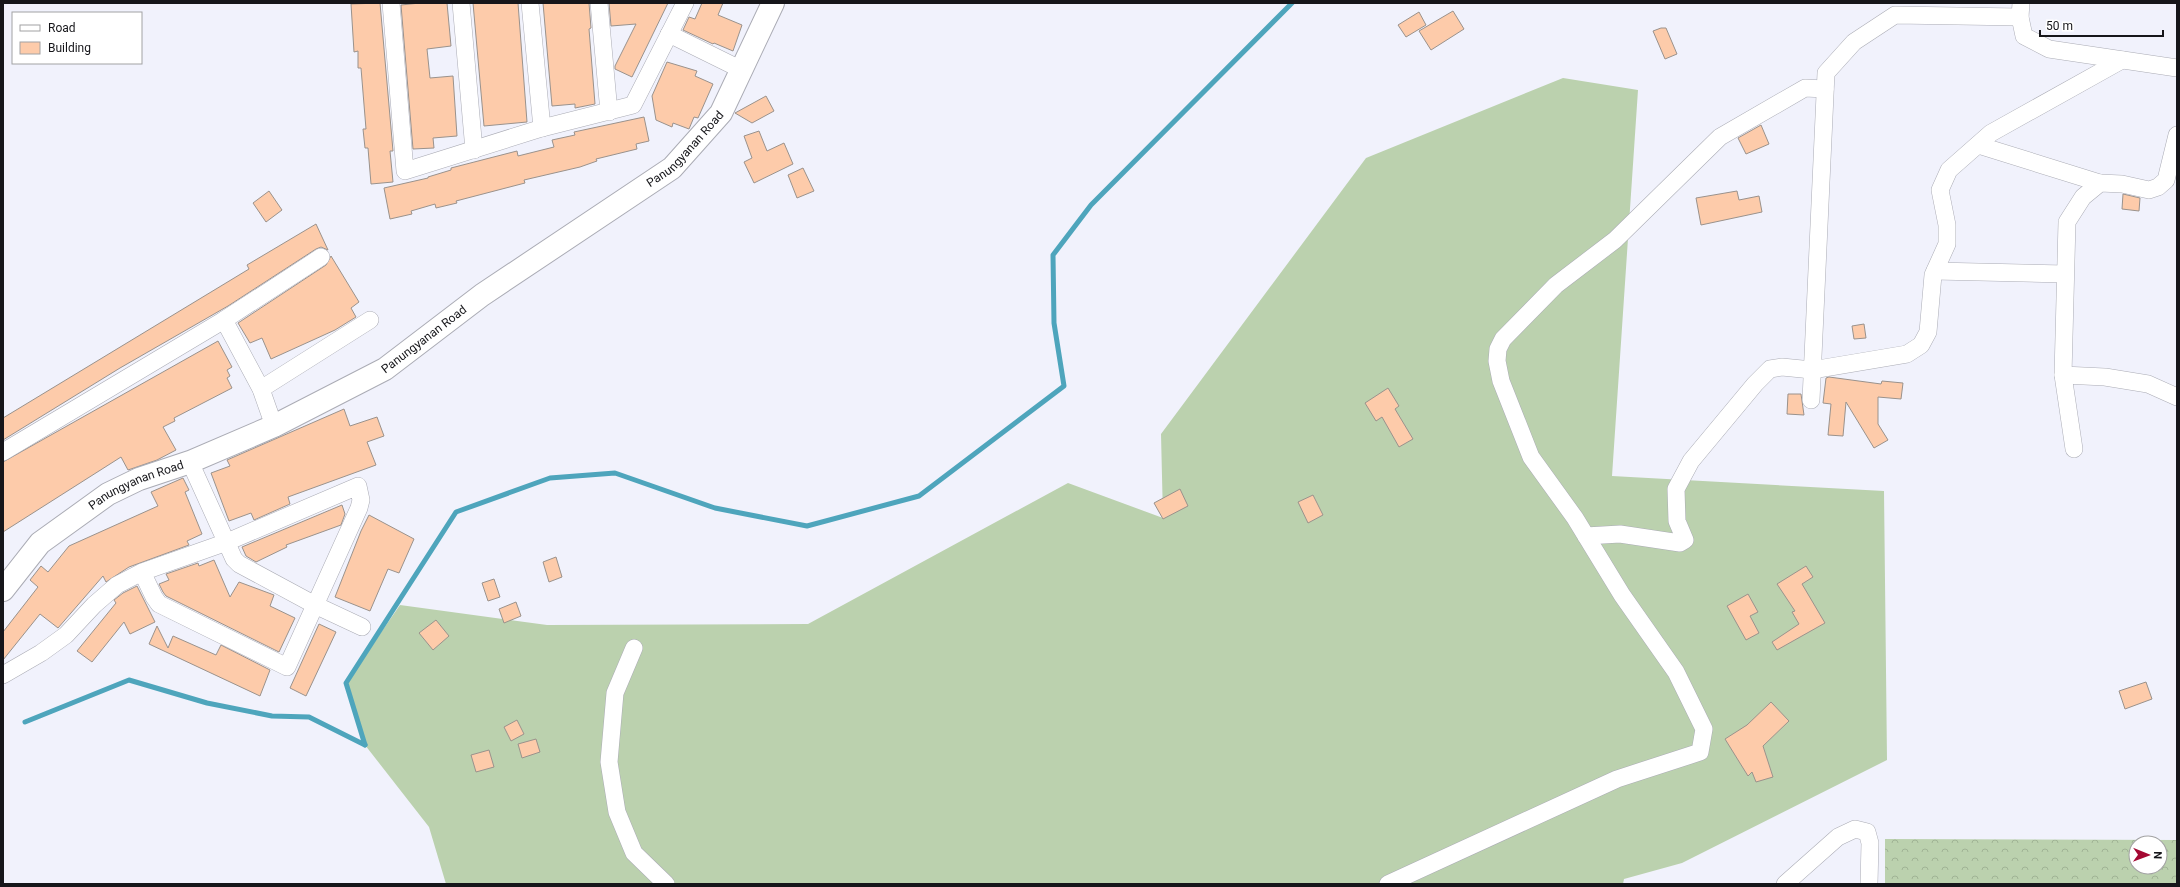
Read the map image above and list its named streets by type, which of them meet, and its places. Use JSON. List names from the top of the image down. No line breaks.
{"streets":{"street":["Panungyanan Road"]},"legend":["Road","Building"],"scale_bar":"50 m","north":"right"}
